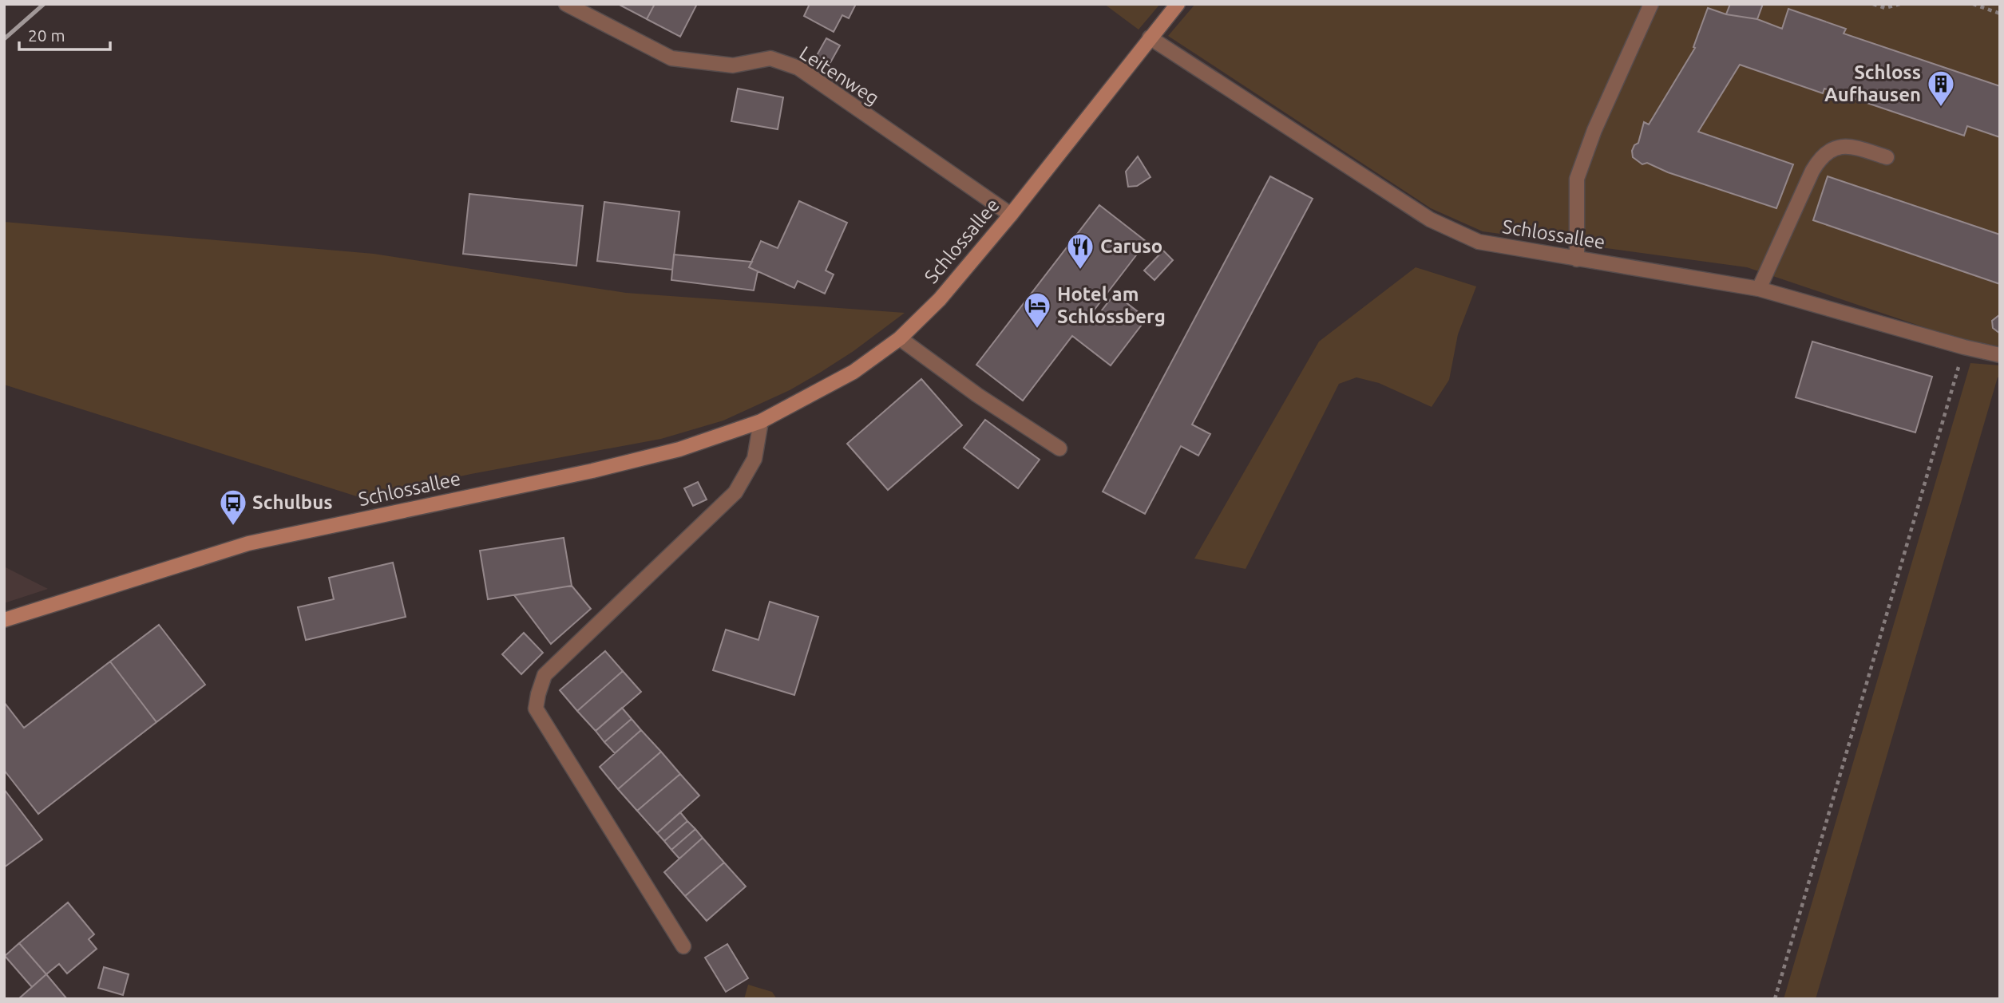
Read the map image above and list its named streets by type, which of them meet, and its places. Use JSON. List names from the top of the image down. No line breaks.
{"streets":{"main road":["Schlossallee"],"street":["Leitenweg"]},"crossings":[["Leitenweg","Schlossallee"]],"places":{"building":["Schloss Aufhausen"],"restaurant":["Caruso"],"hotel":["Hotel am Schlossberg"],"bus stop":["Schulbus"]},"scale_bar":"20 m"}
